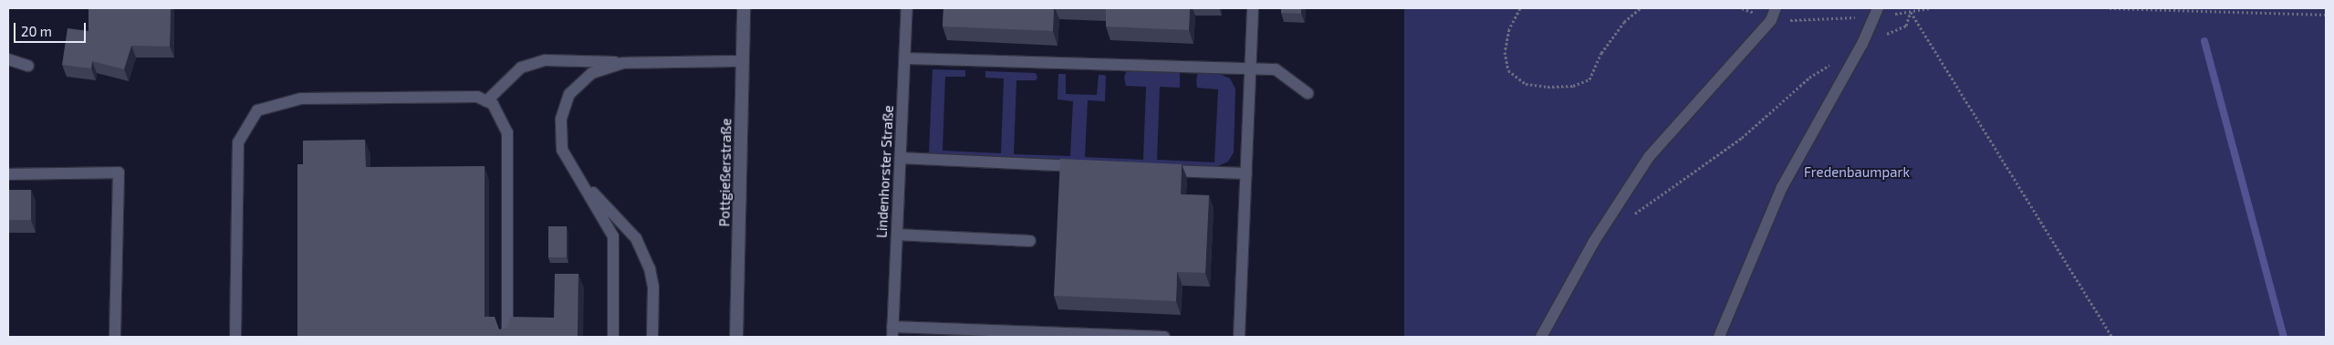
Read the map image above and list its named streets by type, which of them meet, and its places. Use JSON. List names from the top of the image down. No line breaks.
{"streets":{"street":["Pottgießerstraße"],"lane":["Lindenhorster Straße"]},"parks":["Fredenbaumpark"],"scale_bar":"20 m"}
